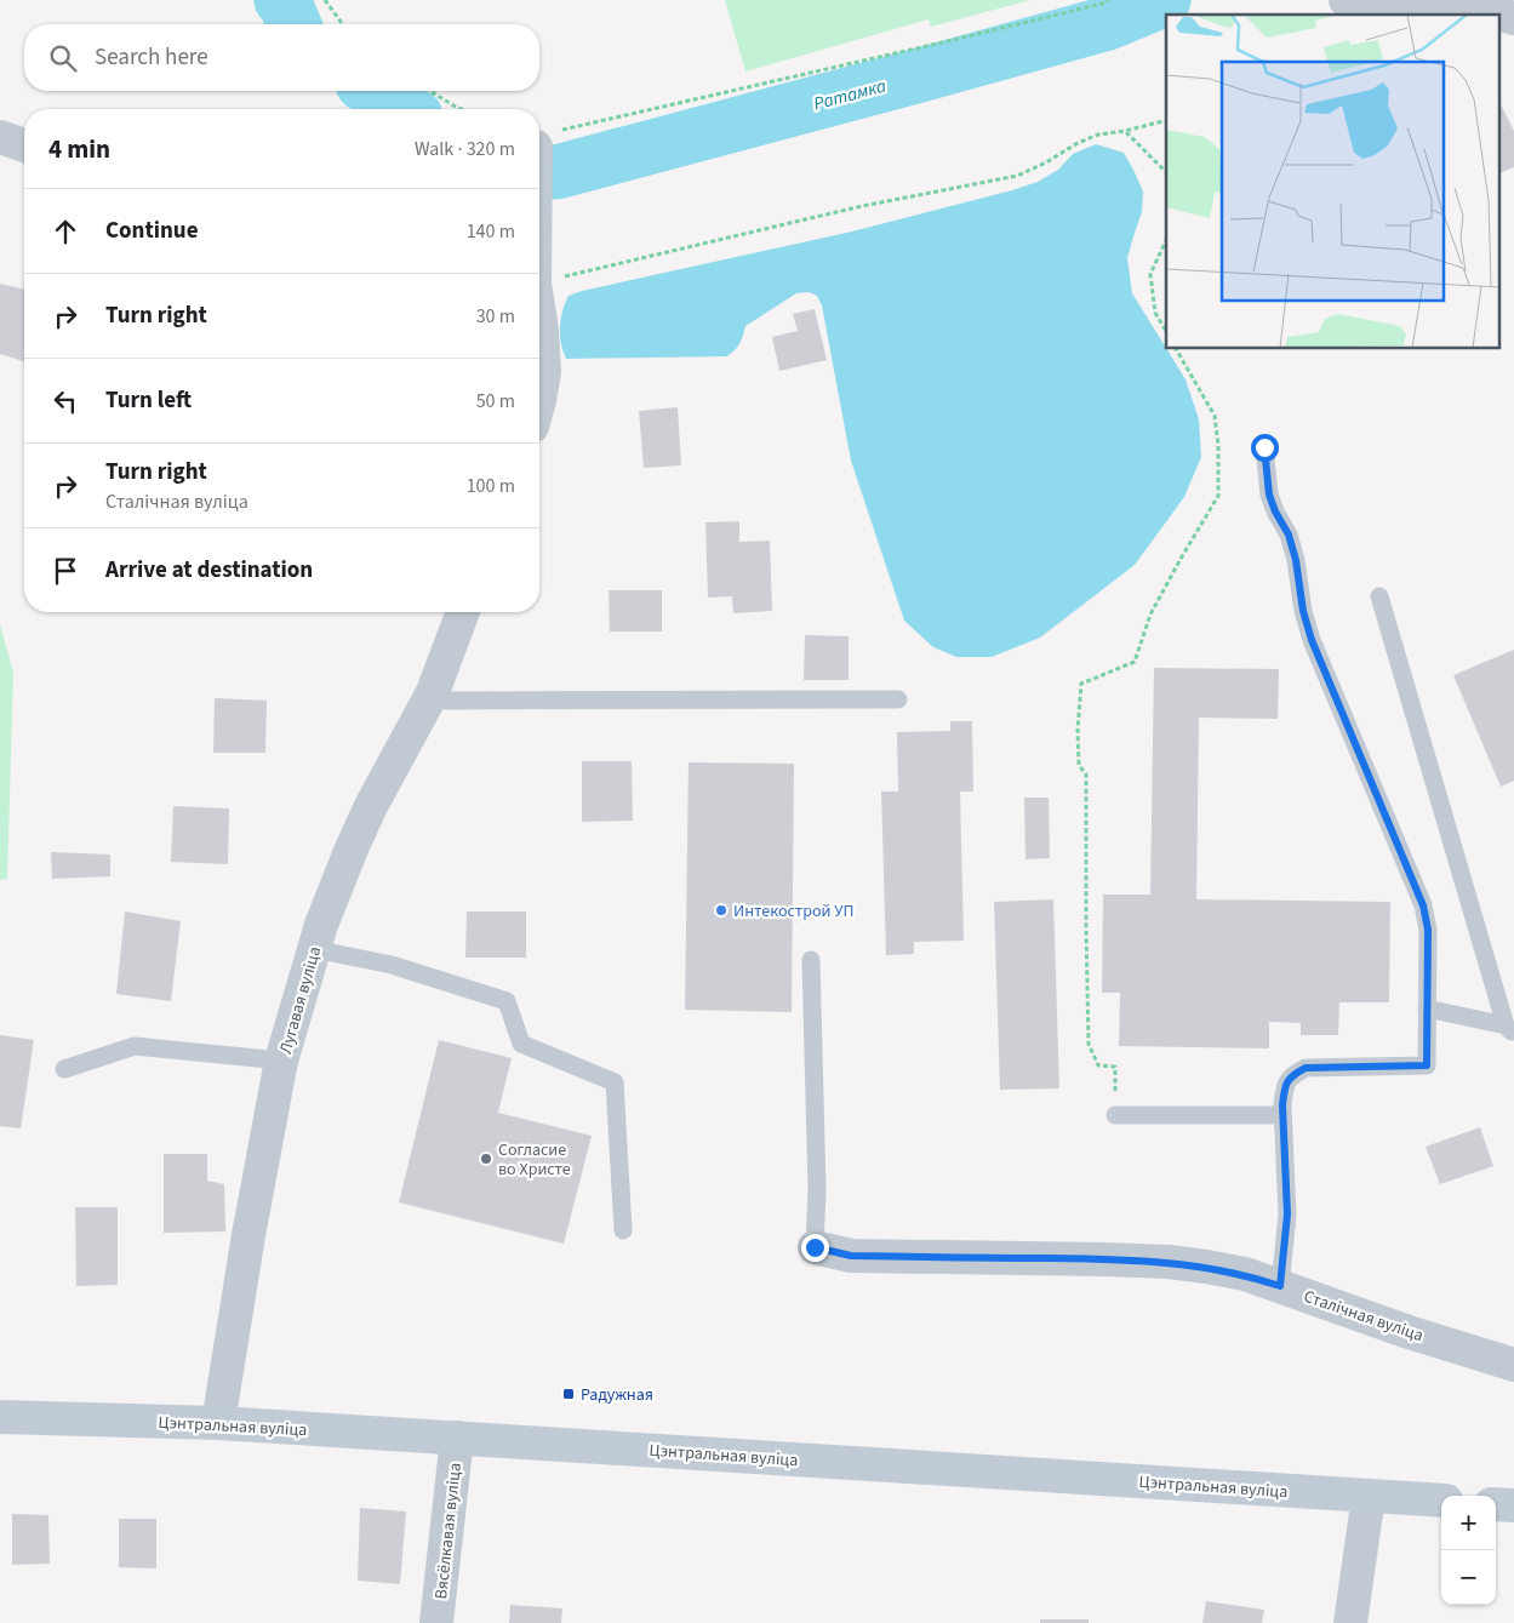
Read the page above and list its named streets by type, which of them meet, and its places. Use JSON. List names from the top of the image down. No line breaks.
{"streets":{"street":["Лугавая вуліца","Сталічная вуліца","Цэнтральная вуліца","Вясёлкавая вуліца"]},"crossings":[["Лугавая вуліца","Цэнтральная вуліца"],["Цэнтральная вуліца","Вясёлкавая вуліца"]],"water":["Ратамка"],"places":{"other":["Интекострой УП","Согласие во Христе"],"transit":["Радужная"]},"page":{"search":"Search here","heading":["4 min","Walk · 320 m"],"list":[["Continue","140 m"],["Turn right","30 m"],["Turn left","50 m"],["Turn right","Сталічная вуліца","100 m"],"Arrive at destination"],"map_buttons":["+","−"]}}
